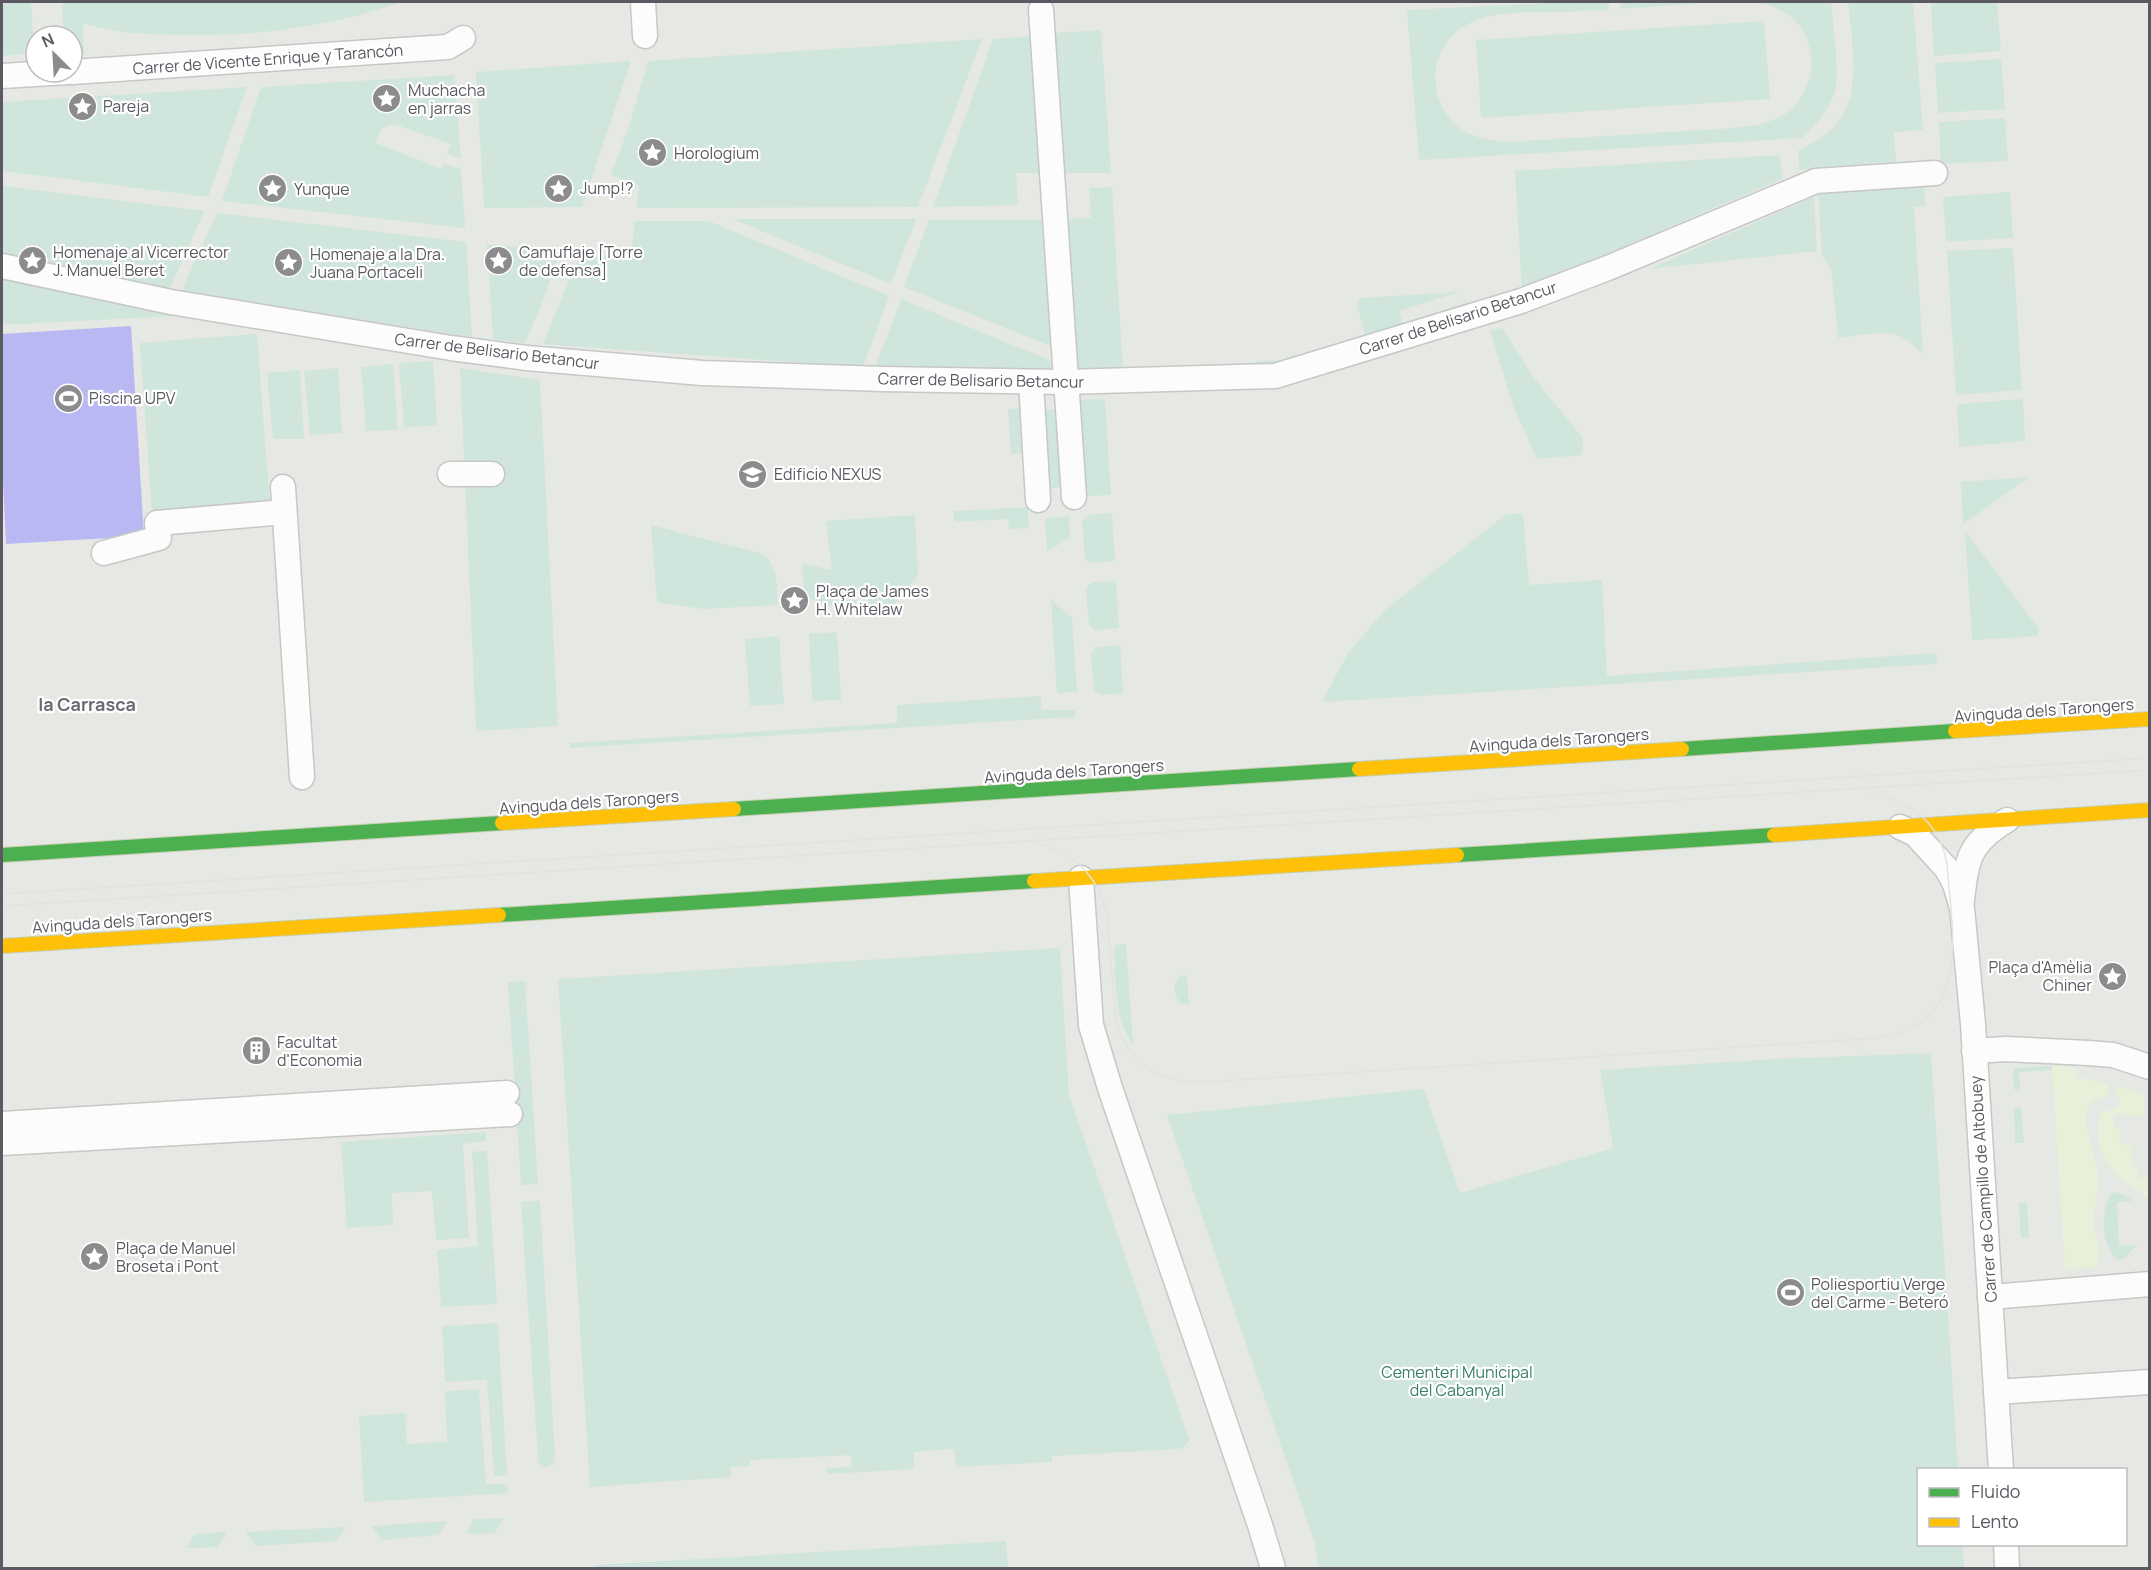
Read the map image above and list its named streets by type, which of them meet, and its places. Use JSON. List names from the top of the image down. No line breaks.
{"streets":{"main road":["Avinguda dels Tarongers"],"street":["Carrer de Vicente Enrique y Tarancón","Carrer de Belisario Betancur","Carrer de Campillo de Altobuey"]},"crossings":[["Avinguda dels Tarongers","Carrer de Campillo de Altobuey"]],"districts":["la Carrasca"],"parks":["Cementeri Municipal del Cabanyal"],"places":{"place":["Muchacha en jarras","Pareja","Horologium","Jump!?","Yunque","Homenaje al Vicerrector J. Manuel Beret","Camuflaje [Torre de defensa]","Homenaje a la Dra. Juana Portaceli","Plaça de James H. Whitelaw","Plaça d'Amèlia Chiner","Plaça de Manuel Broseta i Pont"],"sports":["Piscina UPV","Poliesportiu Verge del Carme - Beteró"],"school or university":["Edificio NEXUS"],"building":["Facultat d'Economia"]},"legend":["Fluido","Lento"],"north":"top left"}
